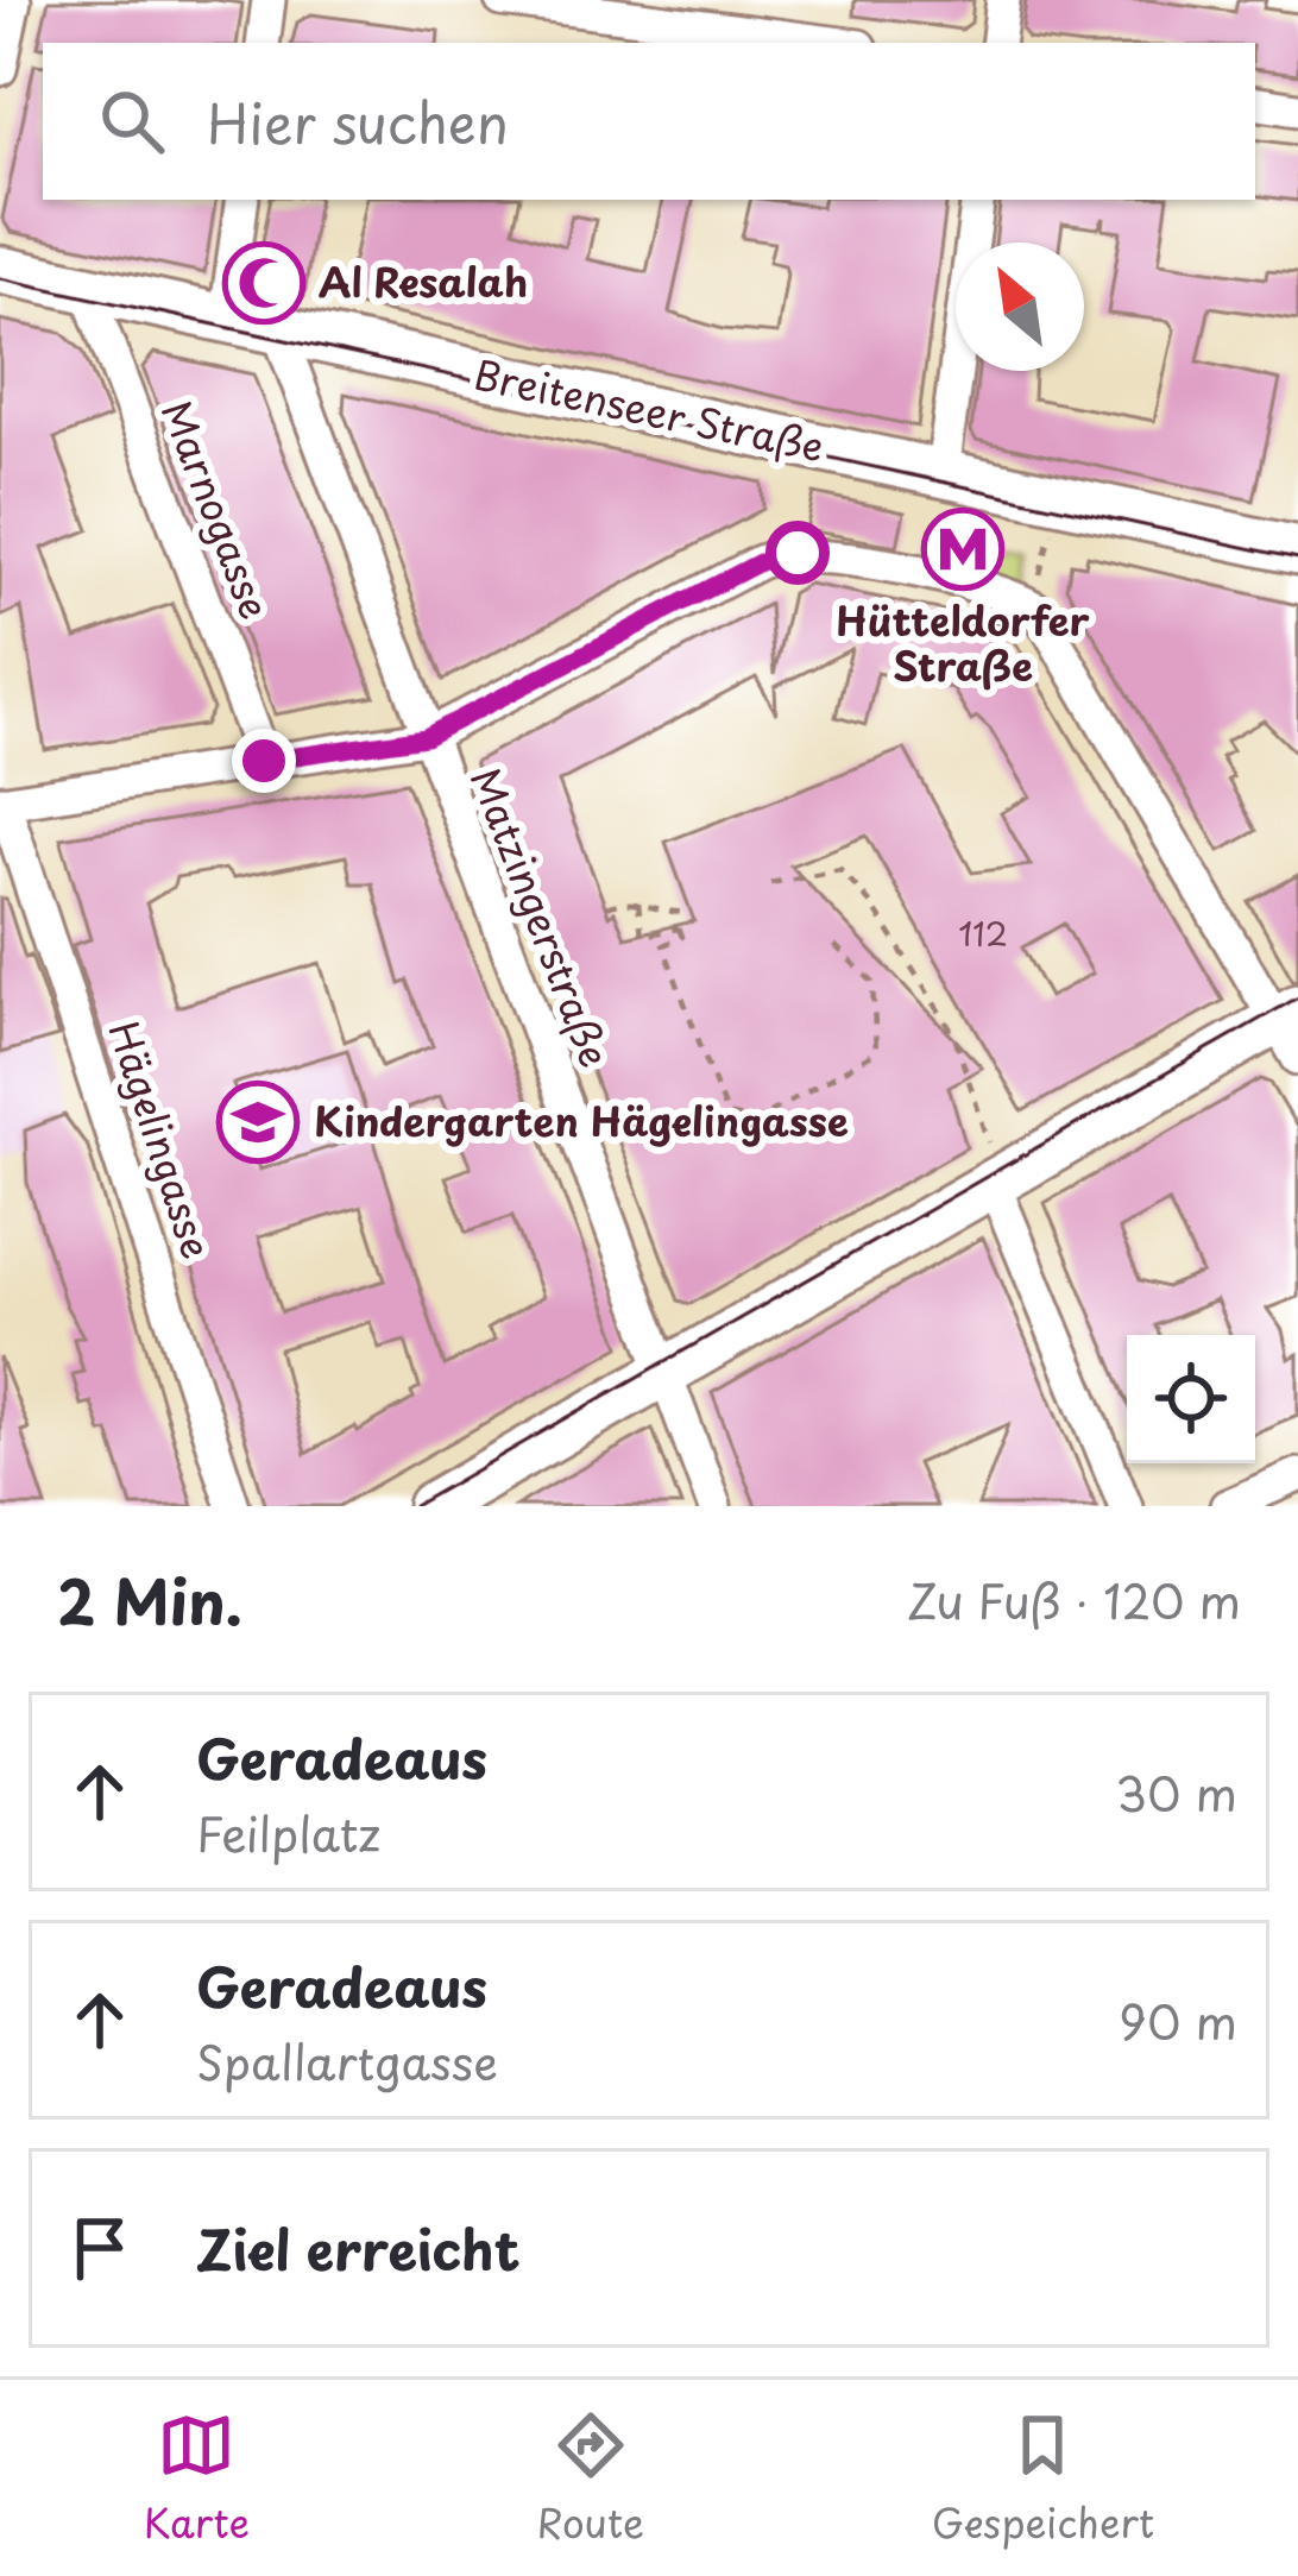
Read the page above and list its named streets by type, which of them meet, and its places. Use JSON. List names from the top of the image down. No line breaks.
{"streets":{"street":["Breitenseer Straße","Marnogasse","Matzingerstraße","Hägelingasse"]},"crossings":[["Breitenseer Straße","Marnogasse"],["Breitenseer Straße","Matzingerstraße"]],"places":{"mosque":["Al Resalah"],"metro station":["Hütteldorfer Straße"],"school or university":["Kindergarten Hägelingasse"]},"house_numbers":["112"],"north":"top left","page":{"search":"Hier suchen","heading":["2 Min.","Zu Fuß · 120 m"],"list":[["Geradeaus","Feilplatz","30 m"],["Geradeaus","Spallartgasse","90 m"],"Ziel erreicht"],"nav":["Karte","Route","Gespeichert"]}}
